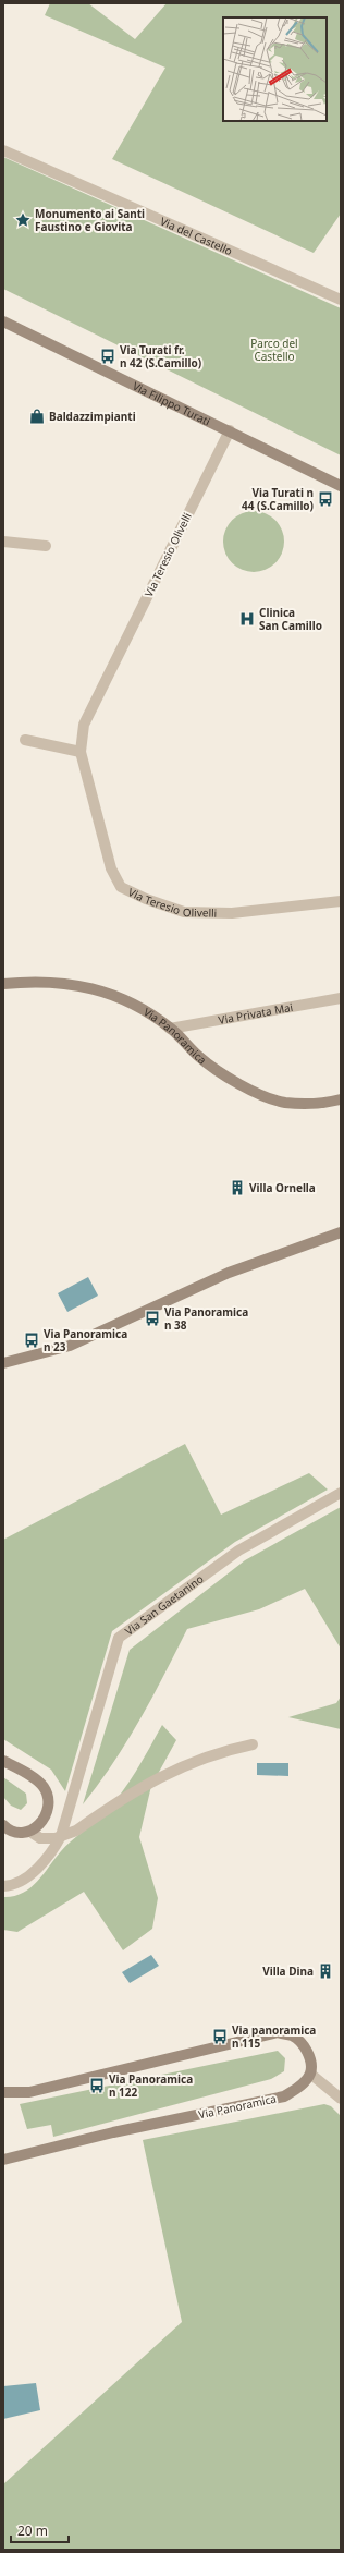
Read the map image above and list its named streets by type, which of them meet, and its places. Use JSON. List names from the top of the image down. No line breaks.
{"streets":{"street":["Via del Castello","Via Filippo Turati","Via Teresio Olivelli","Via Privata Mai","Via Panoramica","Via San Gaetanino"]},"crossings":[["Via Filippo Turati","Via Teresio Olivelli"],["Via Privata Mai","Via Panoramica"]],"parks":["Parco del Castello"],"places":{"place":["Monumento ai Santi Faustino e Giovita"],"bus stop":["Via Turati fr. n 42 (S.Camillo)","Via Turati n 44 (S.Camillo)","Via Panoramica n 38","Via Panoramica n 23","Via panoramica n 115","Via Panoramica n 122"],"shop":["Baldazzimpianti"],"hospital":["Clinica San Camillo"],"building":["Villa Ornella","Villa Dina"]},"scale_bar":"20 m"}
